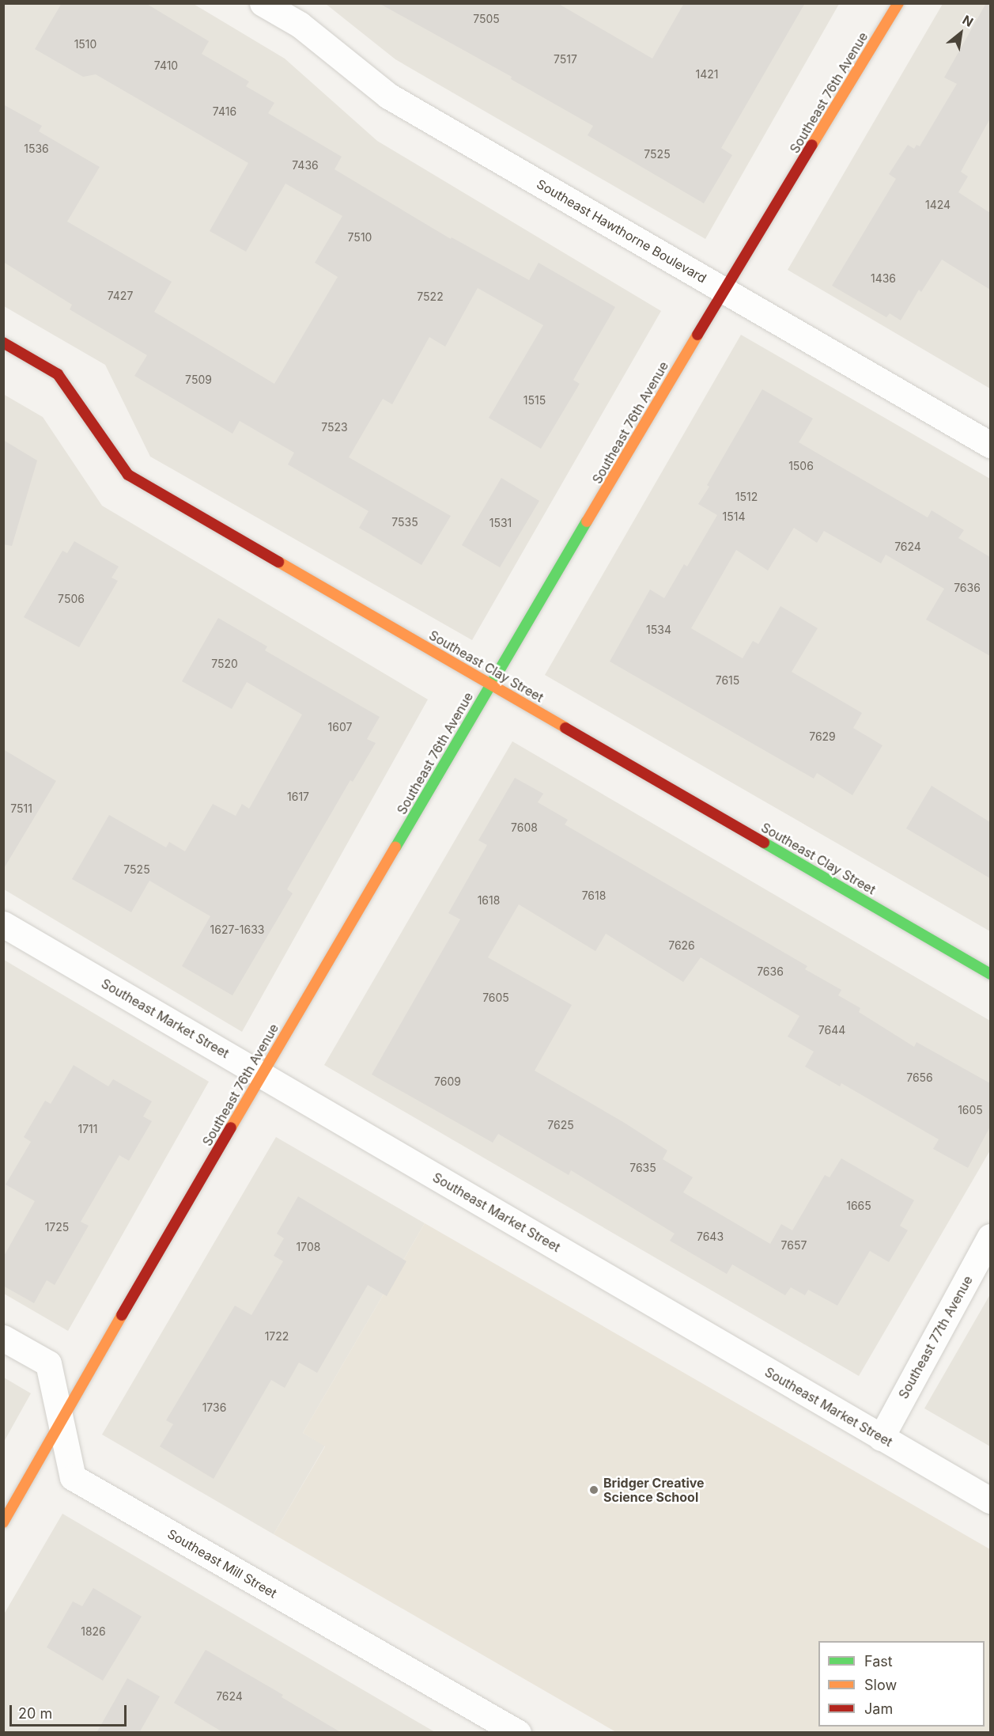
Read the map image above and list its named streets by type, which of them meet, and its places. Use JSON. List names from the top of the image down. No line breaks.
{"streets":{"street":["Southeast 76th Avenue","Southeast Hawthorne Boulevard","Southeast Clay Street","Southeast Market Street","Southeast 77th Avenue","Southeast Mill Street"]},"crossings":[["Southeast 76th Avenue","Southeast Hawthorne Boulevard"],["Southeast 76th Avenue","Southeast Clay Street"],["Southeast 76th Avenue","Southeast Market Street"],["Southeast 76th Avenue","Southeast Mill Street"],["Southeast Market Street","Southeast 77th Avenue"]],"places":["Bridger Creative Science School"],"house_numbers":["7505","1510","7517","7410","1421","7416","1536","7525","7436","1424","7510","1436","7427","7522","7509","1515","7523","1506","1512","1514","7535","1531","7624","7636","7506","1534","7520","7615","1607","7629","1617","7511","7608","7525","7618","1618","1627-1633","7626","7636","7605","7644","7656","7609","1605","7625","1711","7635","1665","1725","7643","7657","1708","1722","1736","1826","7624"],"legend":["Fast","Slow","Jam"],"scale_bar":"20 m","north":"top right"}
